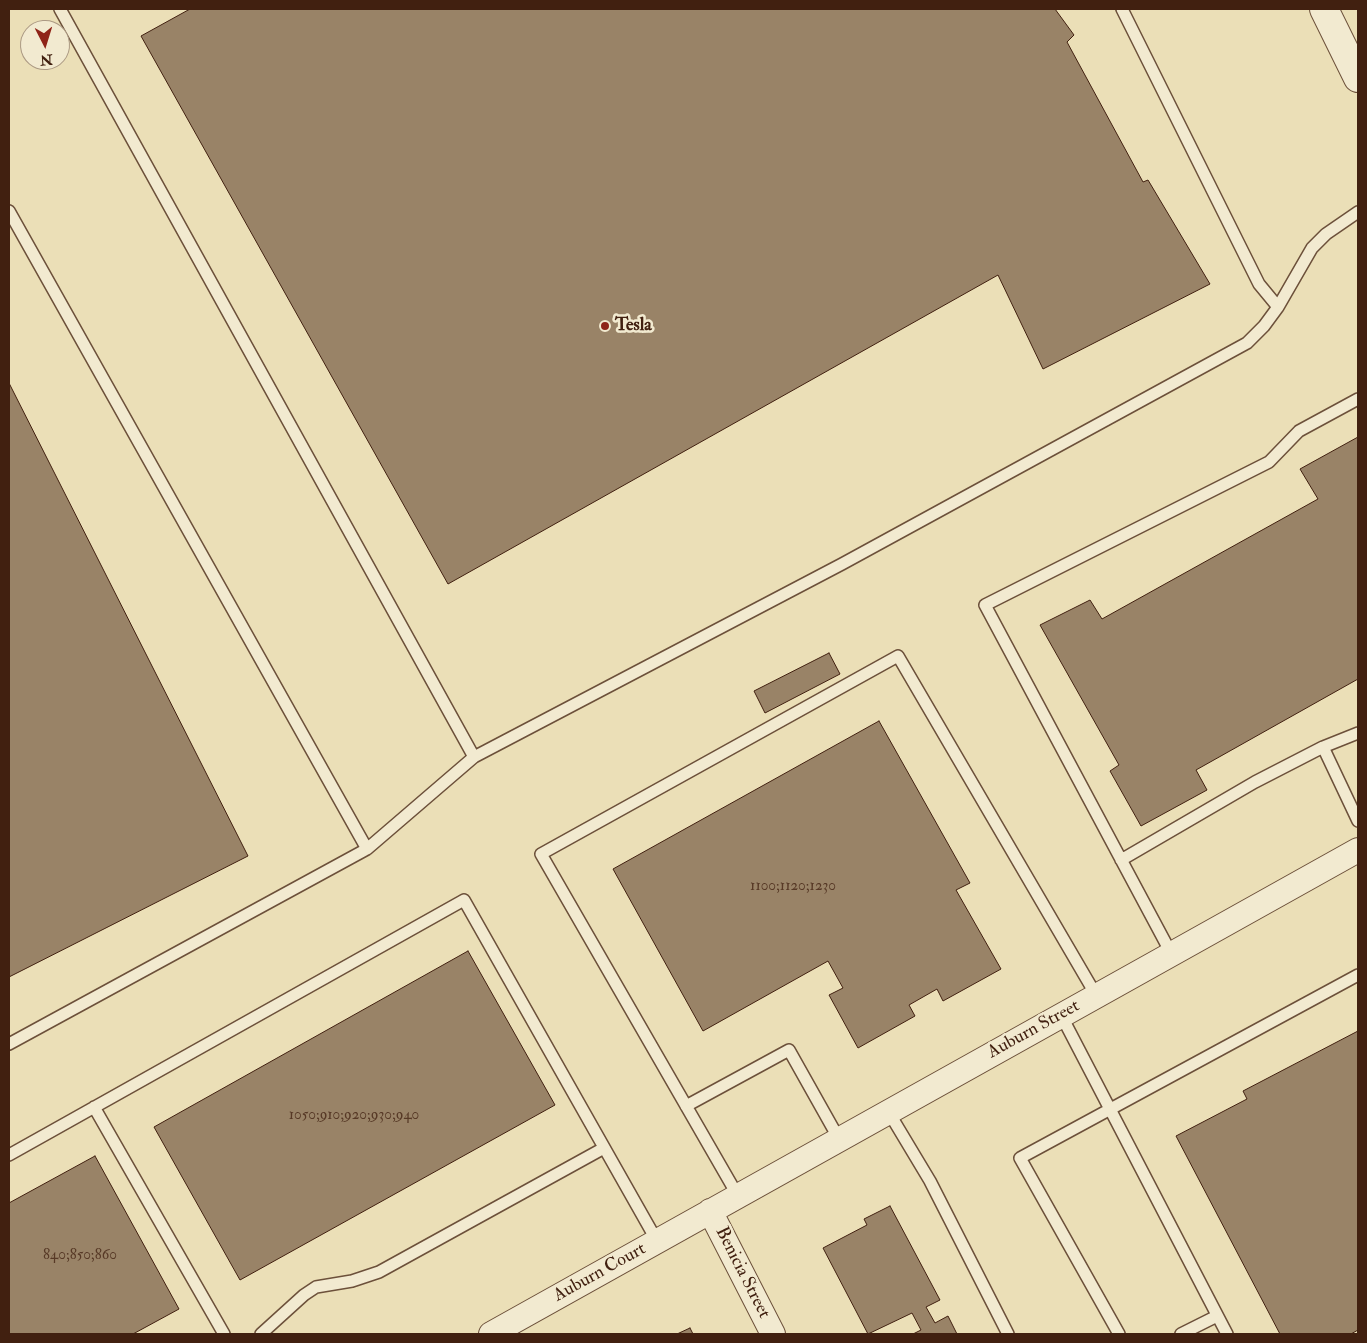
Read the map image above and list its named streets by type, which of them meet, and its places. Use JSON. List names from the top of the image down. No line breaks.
{"streets":{"street":["Auburn Street","Auburn Court","Benicia Street"]},"crossings":[["Auburn Street","Auburn Court"],["Auburn Street","Benicia Street"],["Auburn Court","Benicia Street"]],"places":["Tesla"],"house_numbers":["1100;1120;1230","1050;910;920;930;940","840;850;860"],"north":"bottom"}
